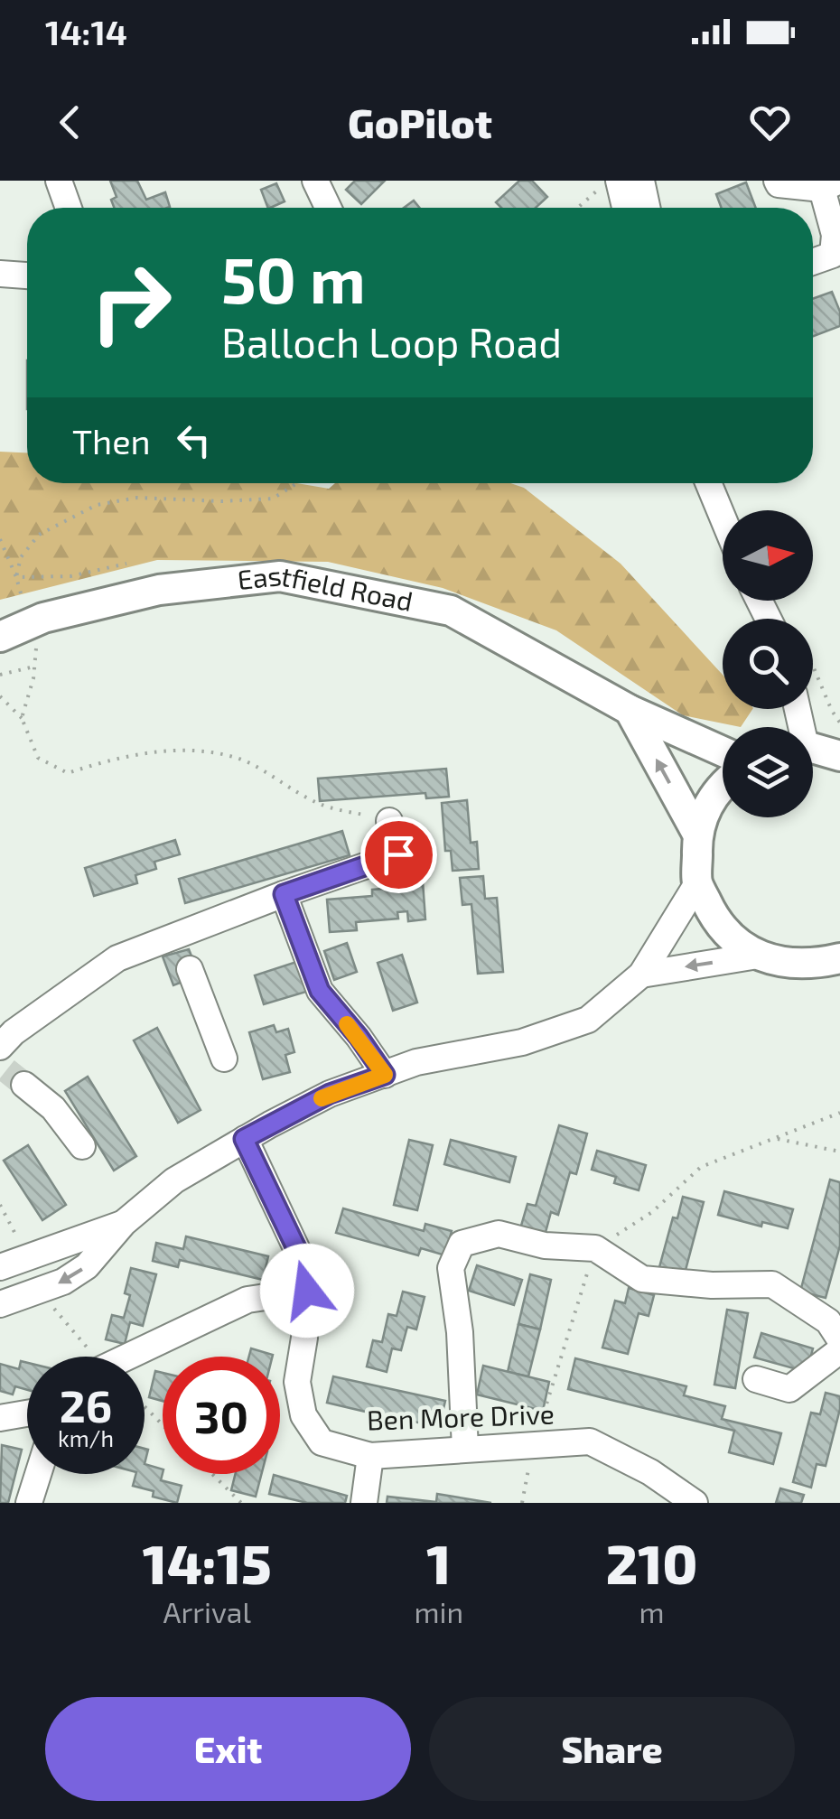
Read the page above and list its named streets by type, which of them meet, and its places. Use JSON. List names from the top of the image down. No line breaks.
{"streets":{"main road":["Eastfield Road"],"street":["Ben More Drive"]},"north":"right","page":{"status":"14:14","header":"GoPilot","turn":["50 m","Balloch Loop Road"],"then":"Then","speed":"26 km/h","limit":"30","eta":["14:15","Arrival","1","min","210","m"],"buttons":["Exit","Share"]}}
